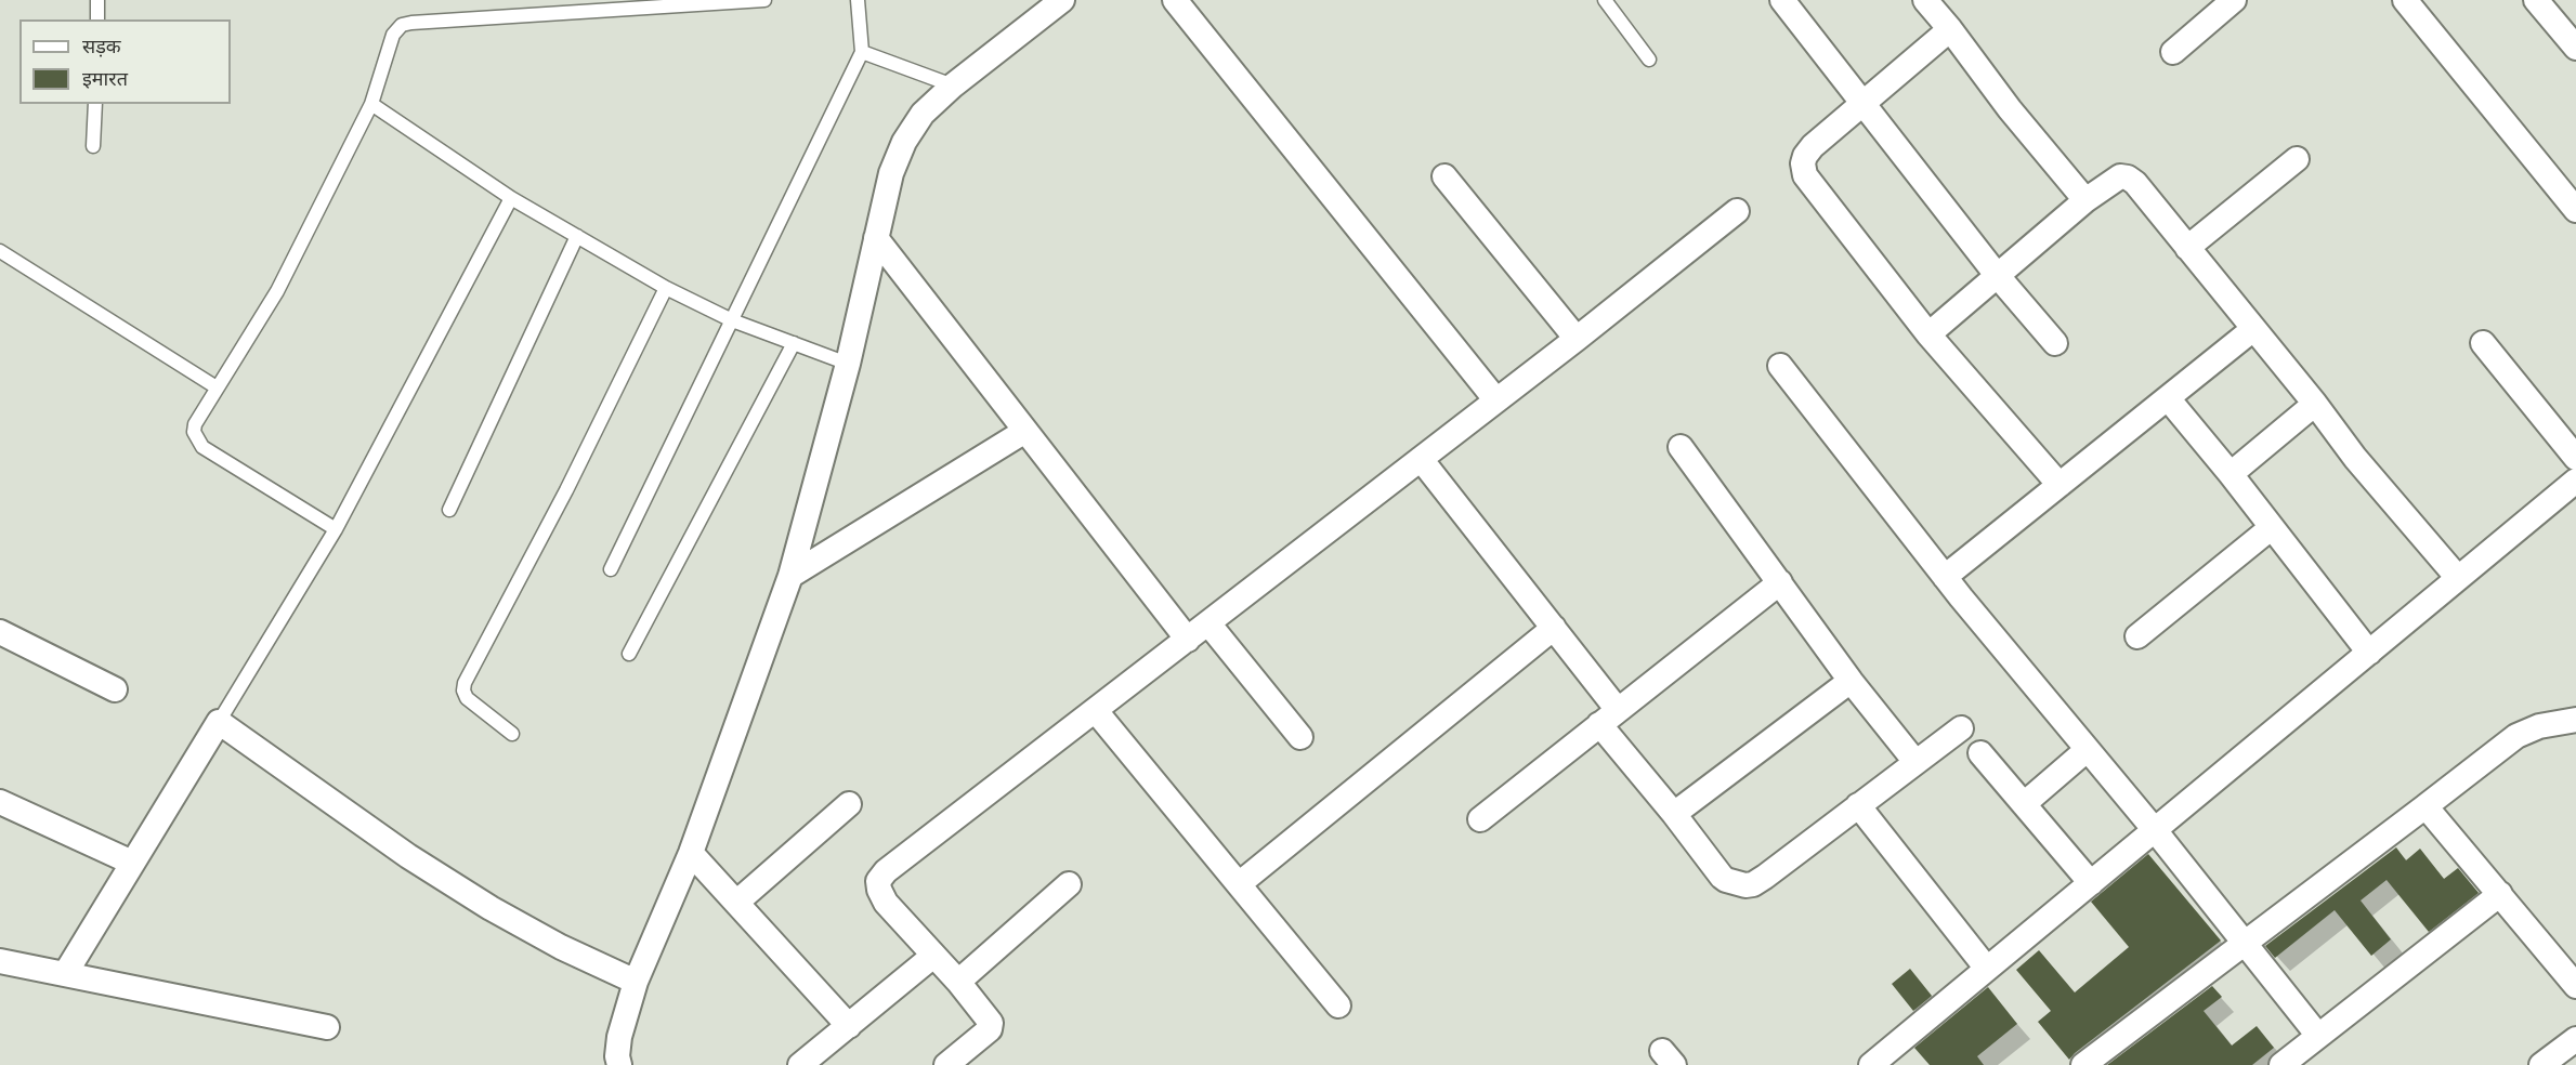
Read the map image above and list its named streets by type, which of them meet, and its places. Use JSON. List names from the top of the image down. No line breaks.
{"legend":["सड़क","इमारत"]}
